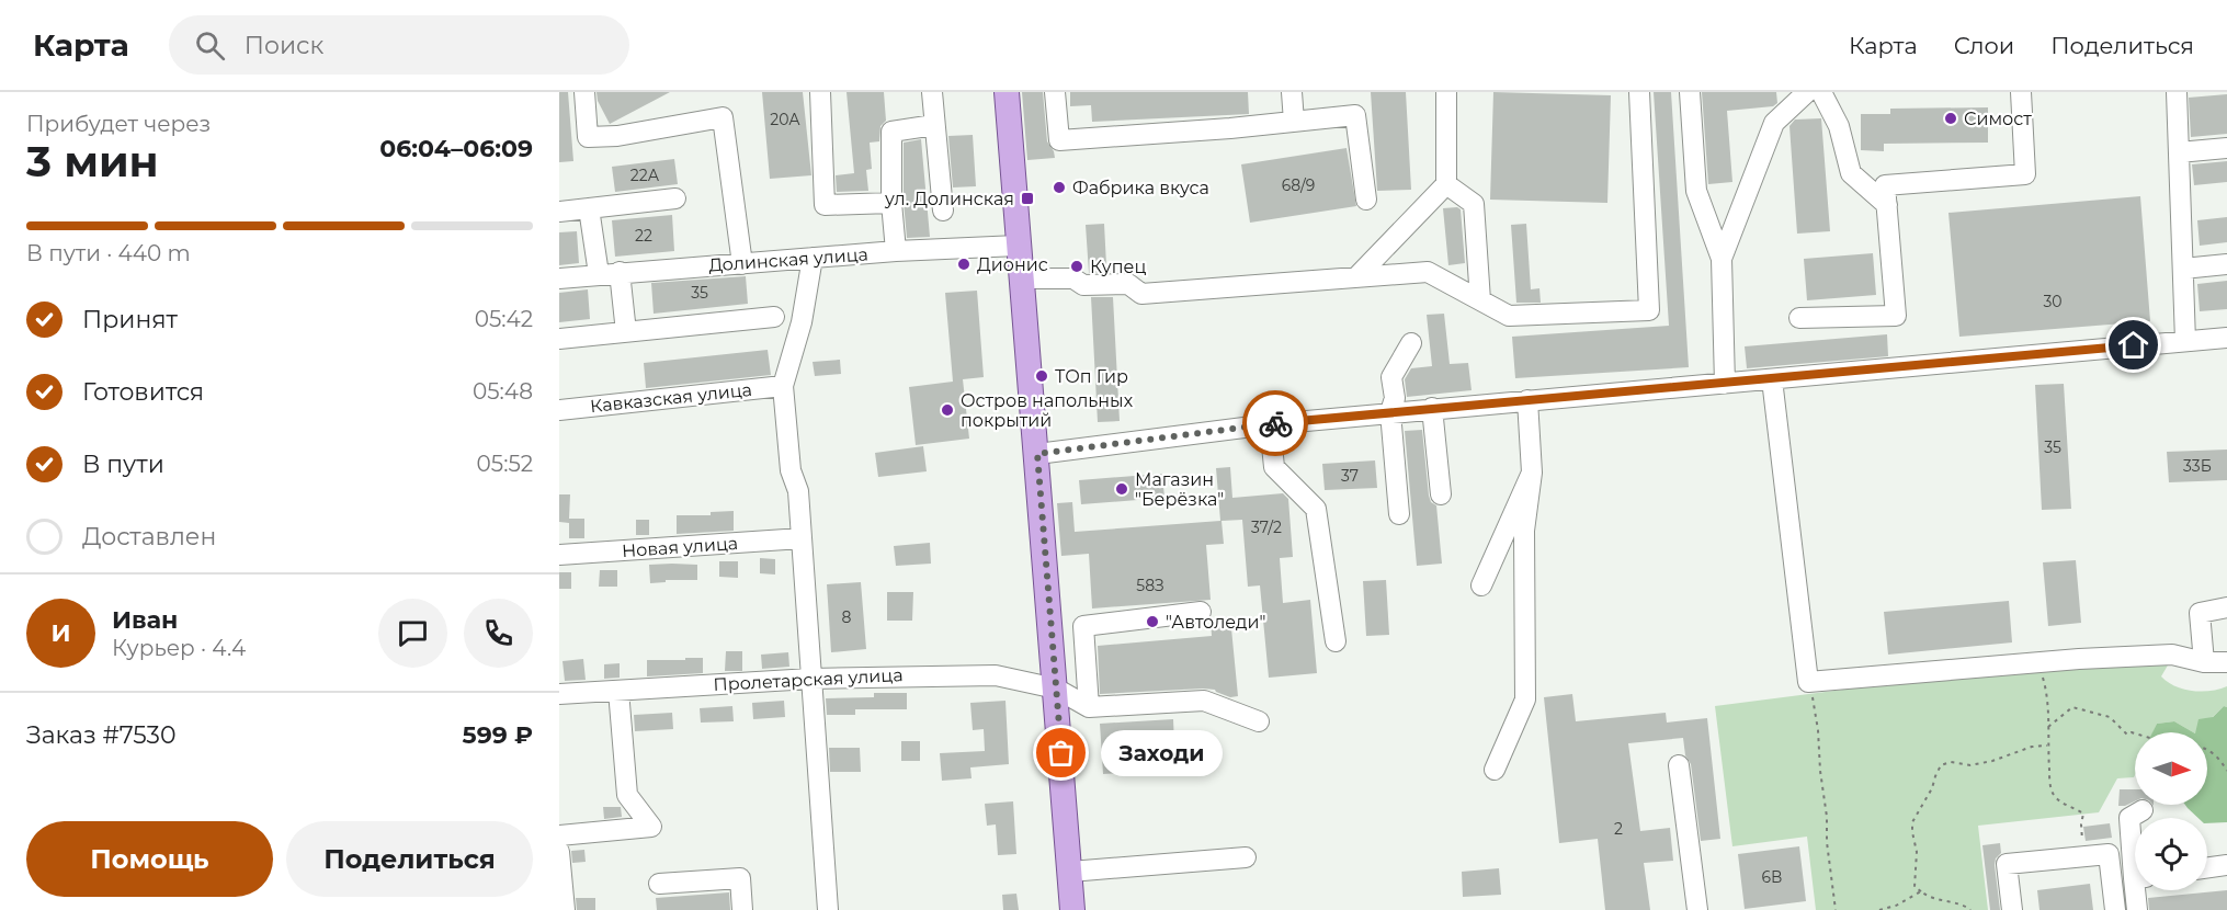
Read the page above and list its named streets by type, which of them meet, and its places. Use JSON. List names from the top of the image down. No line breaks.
{"streets":{"street":["Долинская улица","Кавказская улица","Новая улица","Пролетарская улица"]},"places":{"other":["Симост","Фабрика вкуса","Дионис","Купец","ТОп Гир","Остров напольных покрытий","Магазин \"Берёзка\"","\"Автоледи\"","Заходи"],"transit":["ул. Долинская"]},"house_numbers":["20А","22А","68/9","22","35","30","35","33Б","37","37/2","58З","8","2","6В"],"north":"right","page":{"header":"Карта","search":"Поиск","nav":["Карта","Слои","Поделиться"],"heading":["3 мин","Прибудет через","06:04–06:09"],"panel":["Иван","Курьер · 4.4","Заказ #7530","599 ₽"],"bar":"В пути · 440 m","list":[["Принят","05:42"],["Готовится","05:48"],["В пути","05:52"],"Доставлен"],"round":"И","bubble":"Заходи","buttons":["Помощь","Поделиться"]}}
